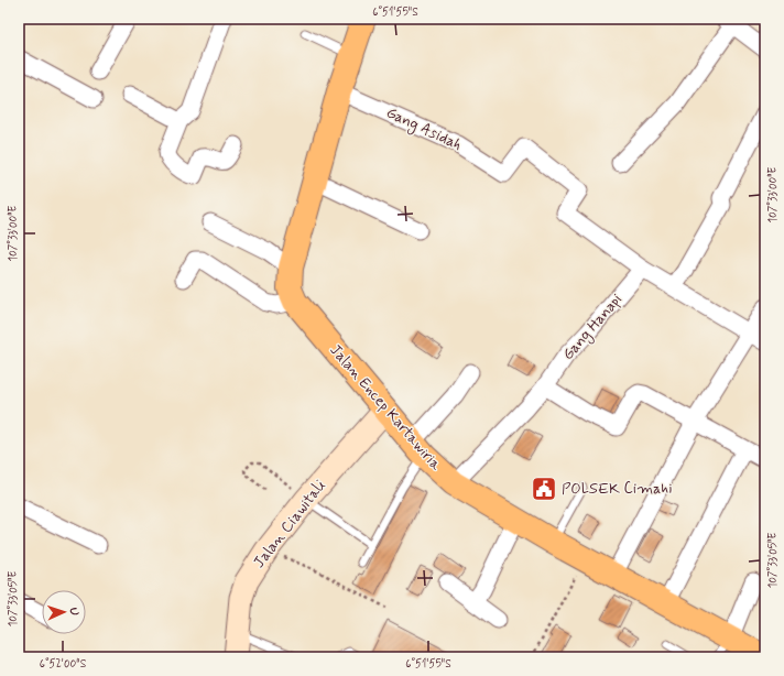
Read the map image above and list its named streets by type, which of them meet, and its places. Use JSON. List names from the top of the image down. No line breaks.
{"streets":{"main road":["Jalan Encep Kartawiria","Jalan Ciawitali"],"street":["Gang Asidah","Gang Hanapi"]},"crossings":[["Gang Asidah","Gang Hanapi"],["Gang Asidah","Jalan Encep Kartawiria"],["Gang Hanapi","Jalan Encep Kartawiria"],["Jalan Encep Kartawiria","Jalan Ciawitali"]],"places":{"public building":["POLSEK Cimahi"]},"north":"right","coordinates":["6°51'55\"S","107°33'00\"E","107°33'05\"E","6°52'00\"S"]}
